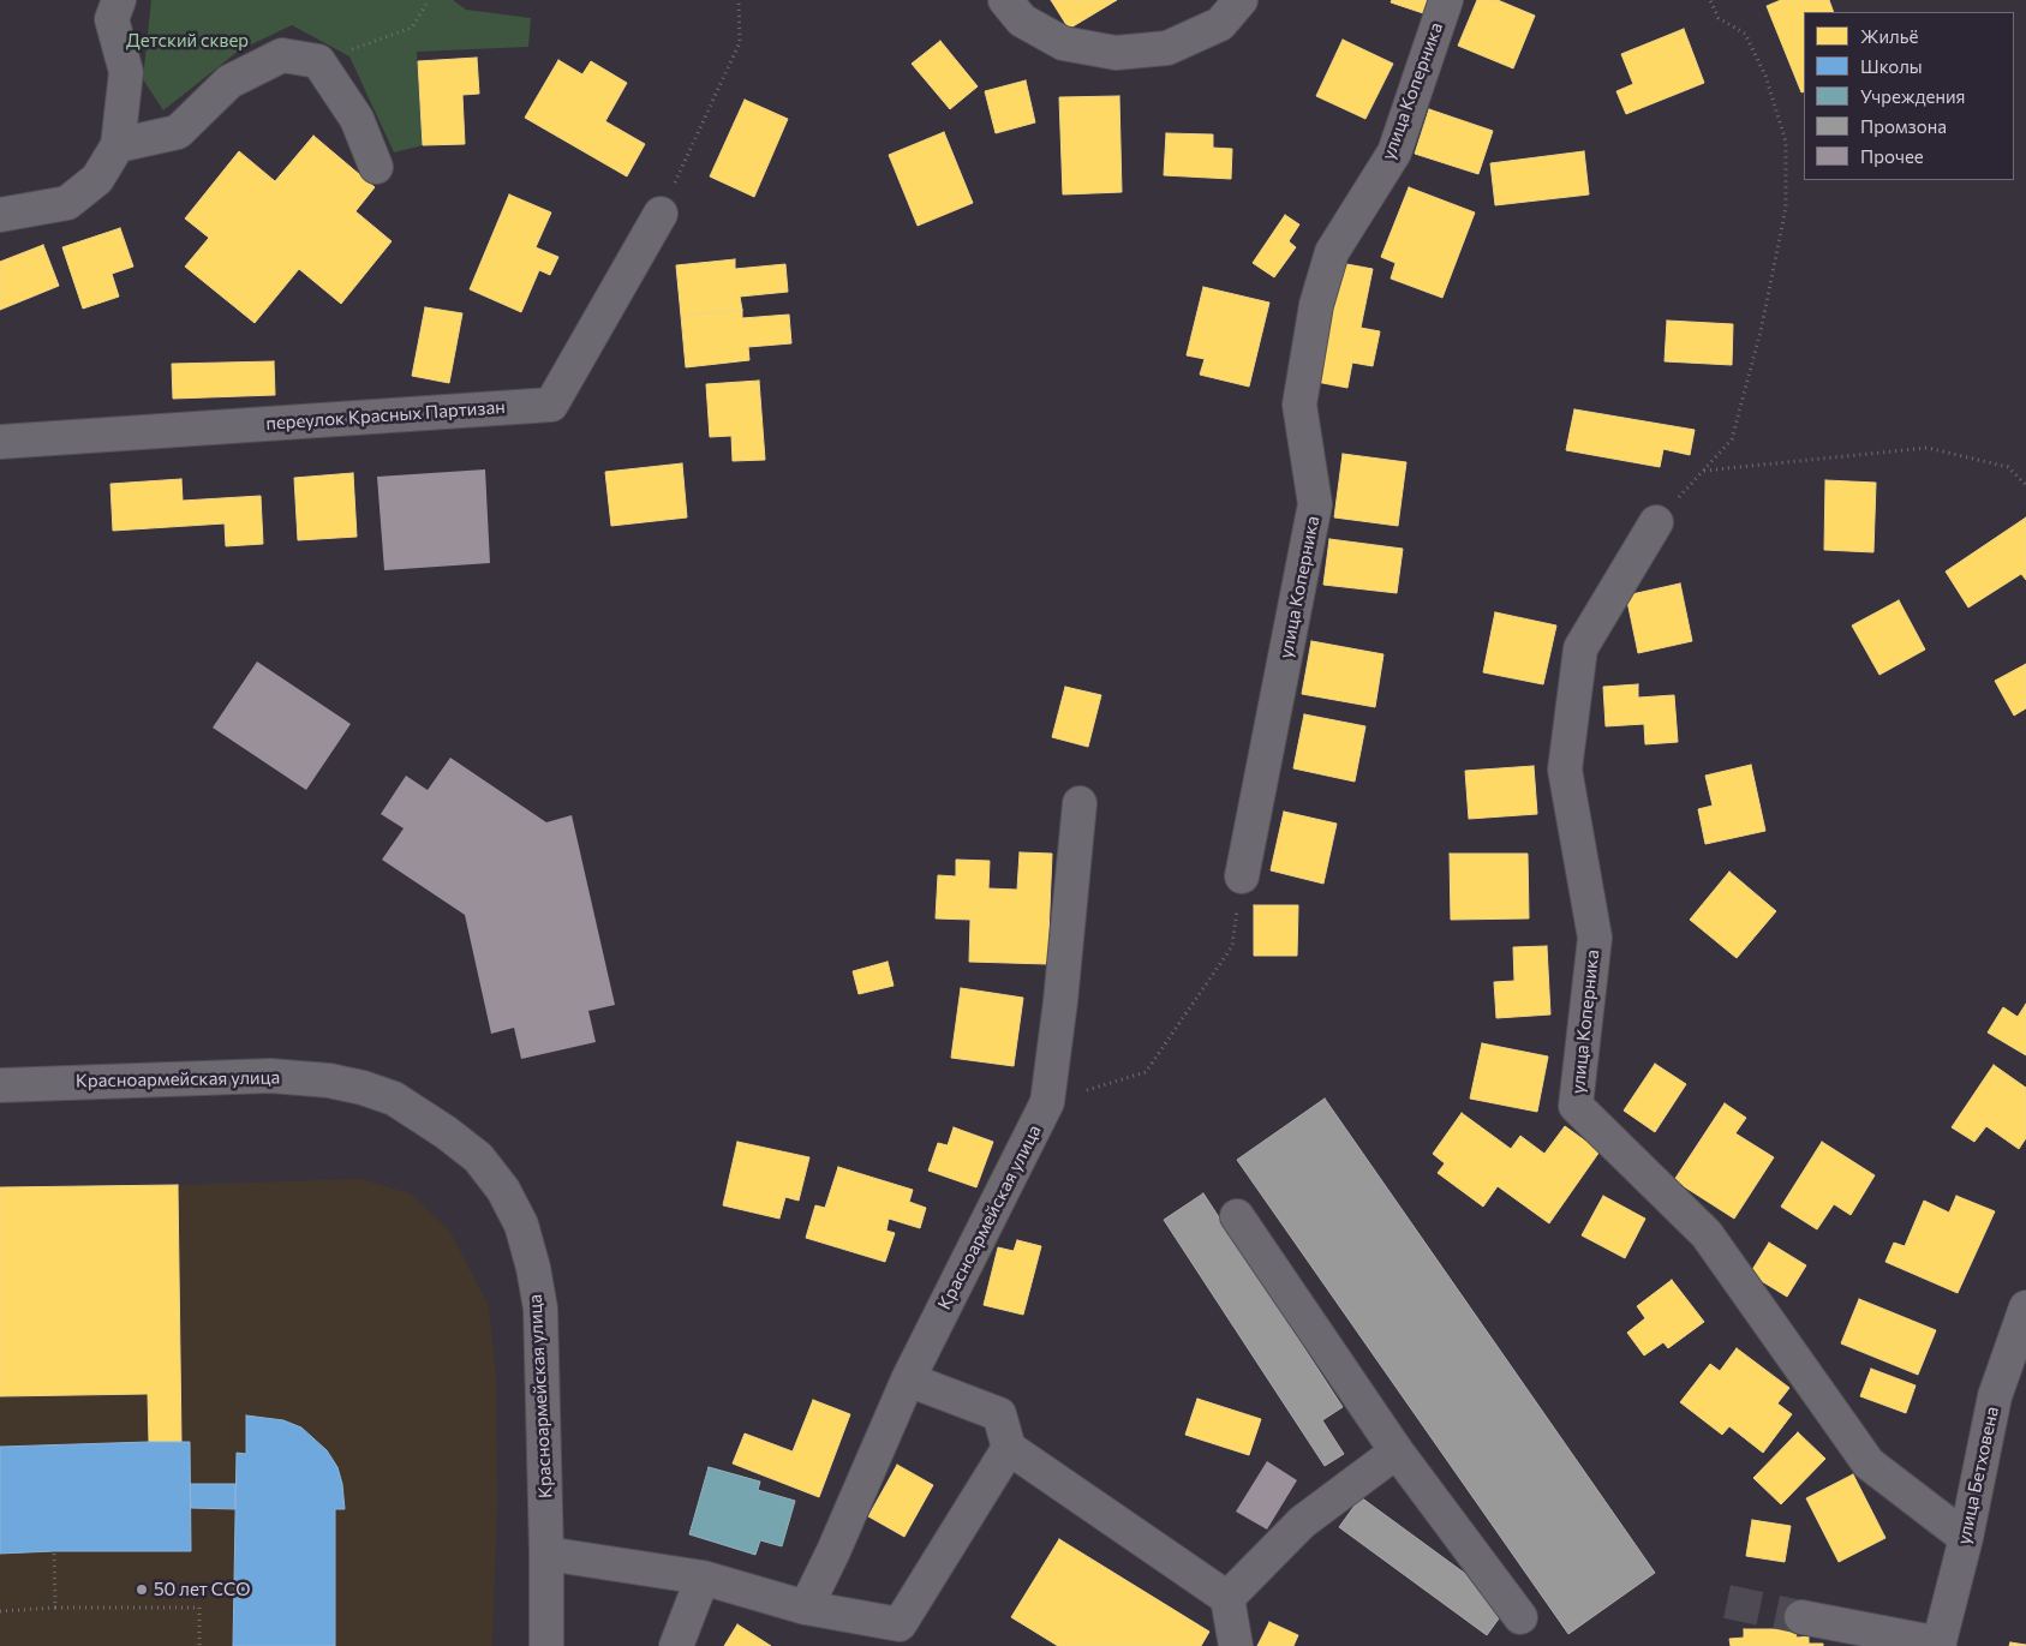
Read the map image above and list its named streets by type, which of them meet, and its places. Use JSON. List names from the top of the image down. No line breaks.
{"streets":{"street":["улица Коперника","переулок Красных Партизан","Красноармейская улица","улица Бетховена"]},"crossings":[["улица Коперника","улица Бетховена"]],"parks":["Детский сквер"],"places":["50 лет ССО"],"legend":["Жильё","Школы","Учреждения","Промзона","Прочее"]}
